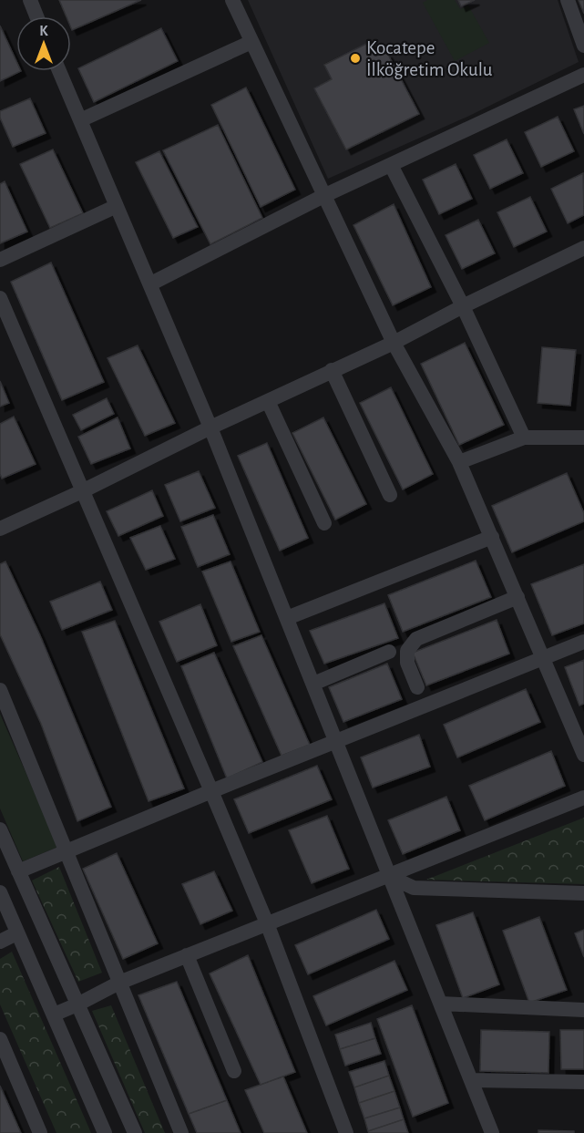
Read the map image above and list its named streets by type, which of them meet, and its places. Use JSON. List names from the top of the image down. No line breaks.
{"places":["Kocatepe İlköğretim Okulu"],"north":"top"}
